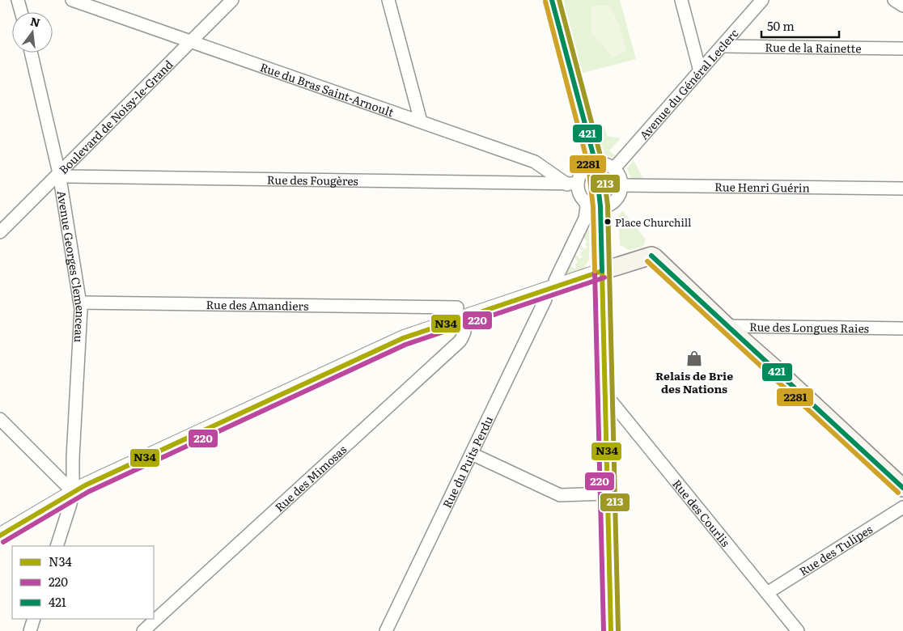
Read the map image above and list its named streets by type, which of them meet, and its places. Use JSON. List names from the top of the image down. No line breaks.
{"streets":{"street":["Rue de la Rainette","Avenue du Général Leclerc","Rue du Bras Saint-Arnoult","Boulevard de Noisy-le-Grand","Rue des Fougères","Rue Henri Guérin","Avenue Georges Clemenceau","Rue des Amandiers","Rue des Longues Raies","Rue du Puits Perdu","Rue des Mimosas","Rue des Courlis","Rue des Tulipes"]},"crossings":[["Rue de la Rainette","Avenue du Général Leclerc"],["Rue du Bras Saint-Arnoult","Boulevard de Noisy-le-Grand"],["Rue du Bras Saint-Arnoult","Rue des Fougères"],["Boulevard de Noisy-le-Grand","Rue des Fougères"],["Boulevard de Noisy-le-Grand","Avenue Georges Clemenceau"],["Rue des Fougères","Avenue Georges Clemenceau"],["Avenue Georges Clemenceau","Rue des Amandiers"],["Rue des Amandiers","Rue des Mimosas"],["Rue des Courlis","Rue des Tulipes"]],"places":{"other":["Place Churchill"],"shop":["Relais de Brie des Nations"]},"lines":["transit line 421","transit line 213","transit line 2281","transit line N34","transit line 220"],"legend":["N34","220","421"],"scale_bar":"50 m","north":"top"}
